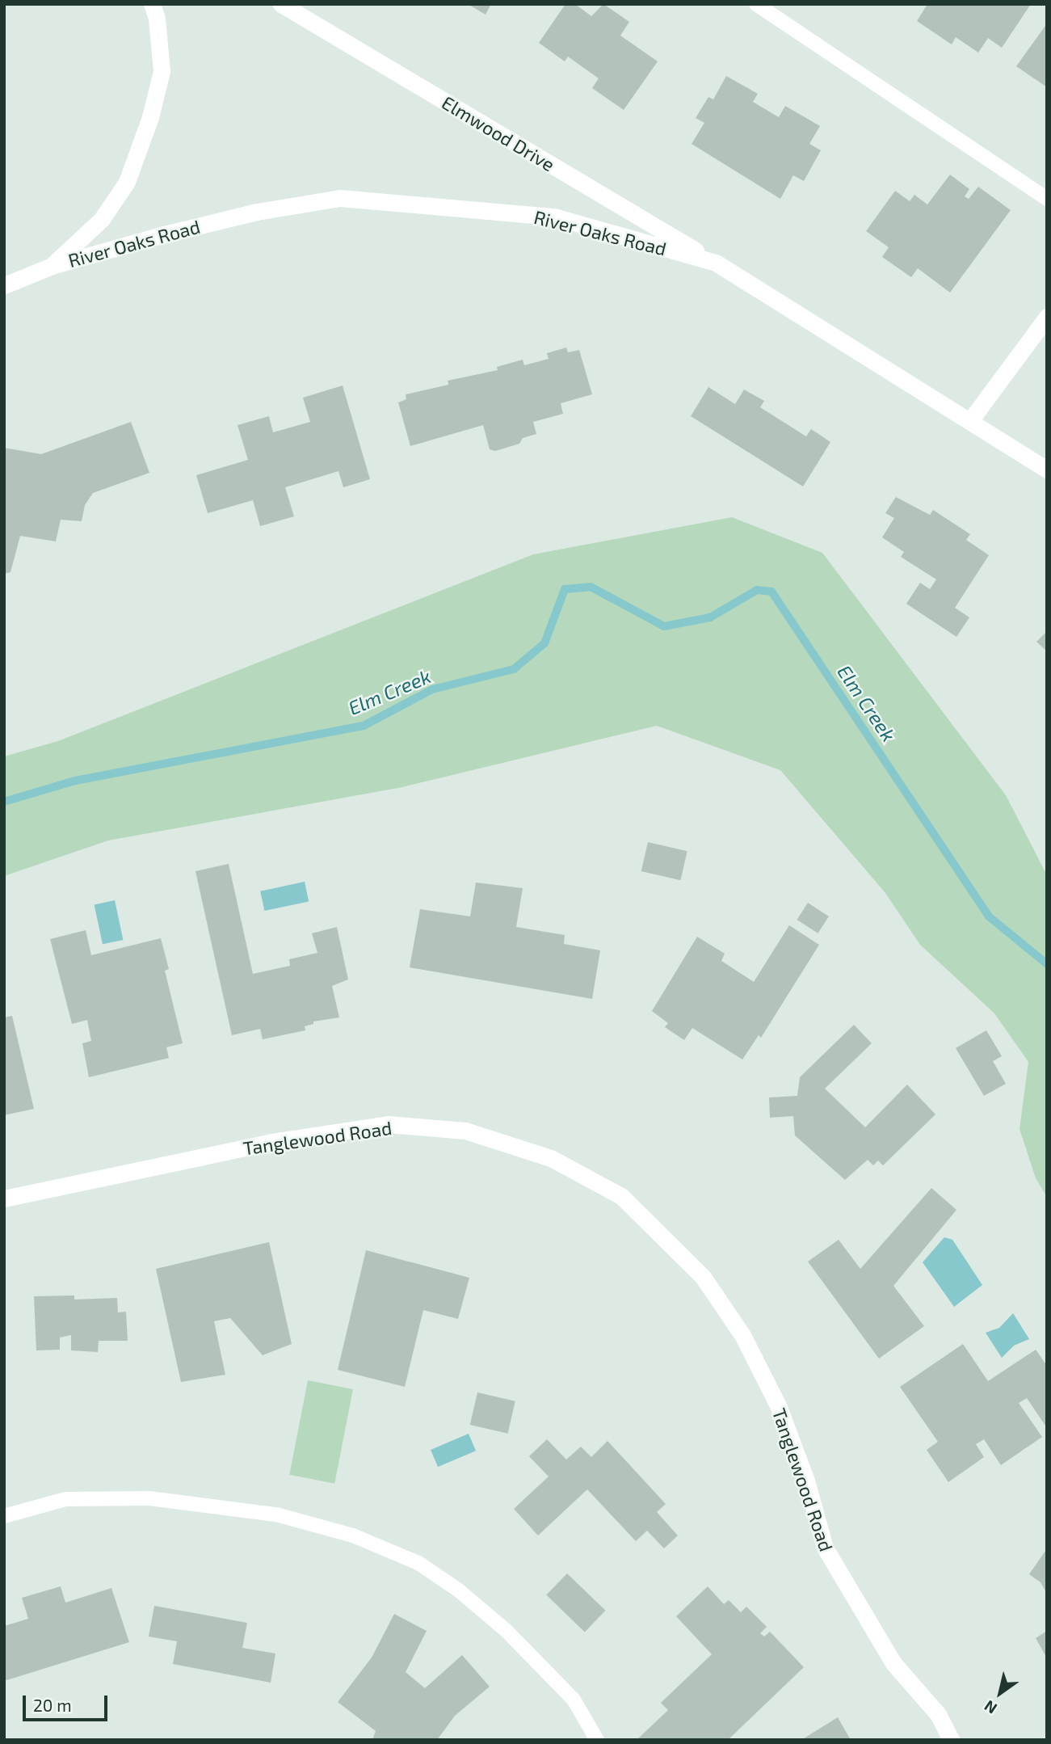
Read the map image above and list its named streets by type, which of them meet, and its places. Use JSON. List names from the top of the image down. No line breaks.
{"streets":{"street":["Elmwood Drive","River Oaks Road","Tanglewood Road"]},"crossings":[["Elmwood Drive","River Oaks Road"]],"water":["Elm Creek"],"scale_bar":"20 m","north":"bottom left"}
